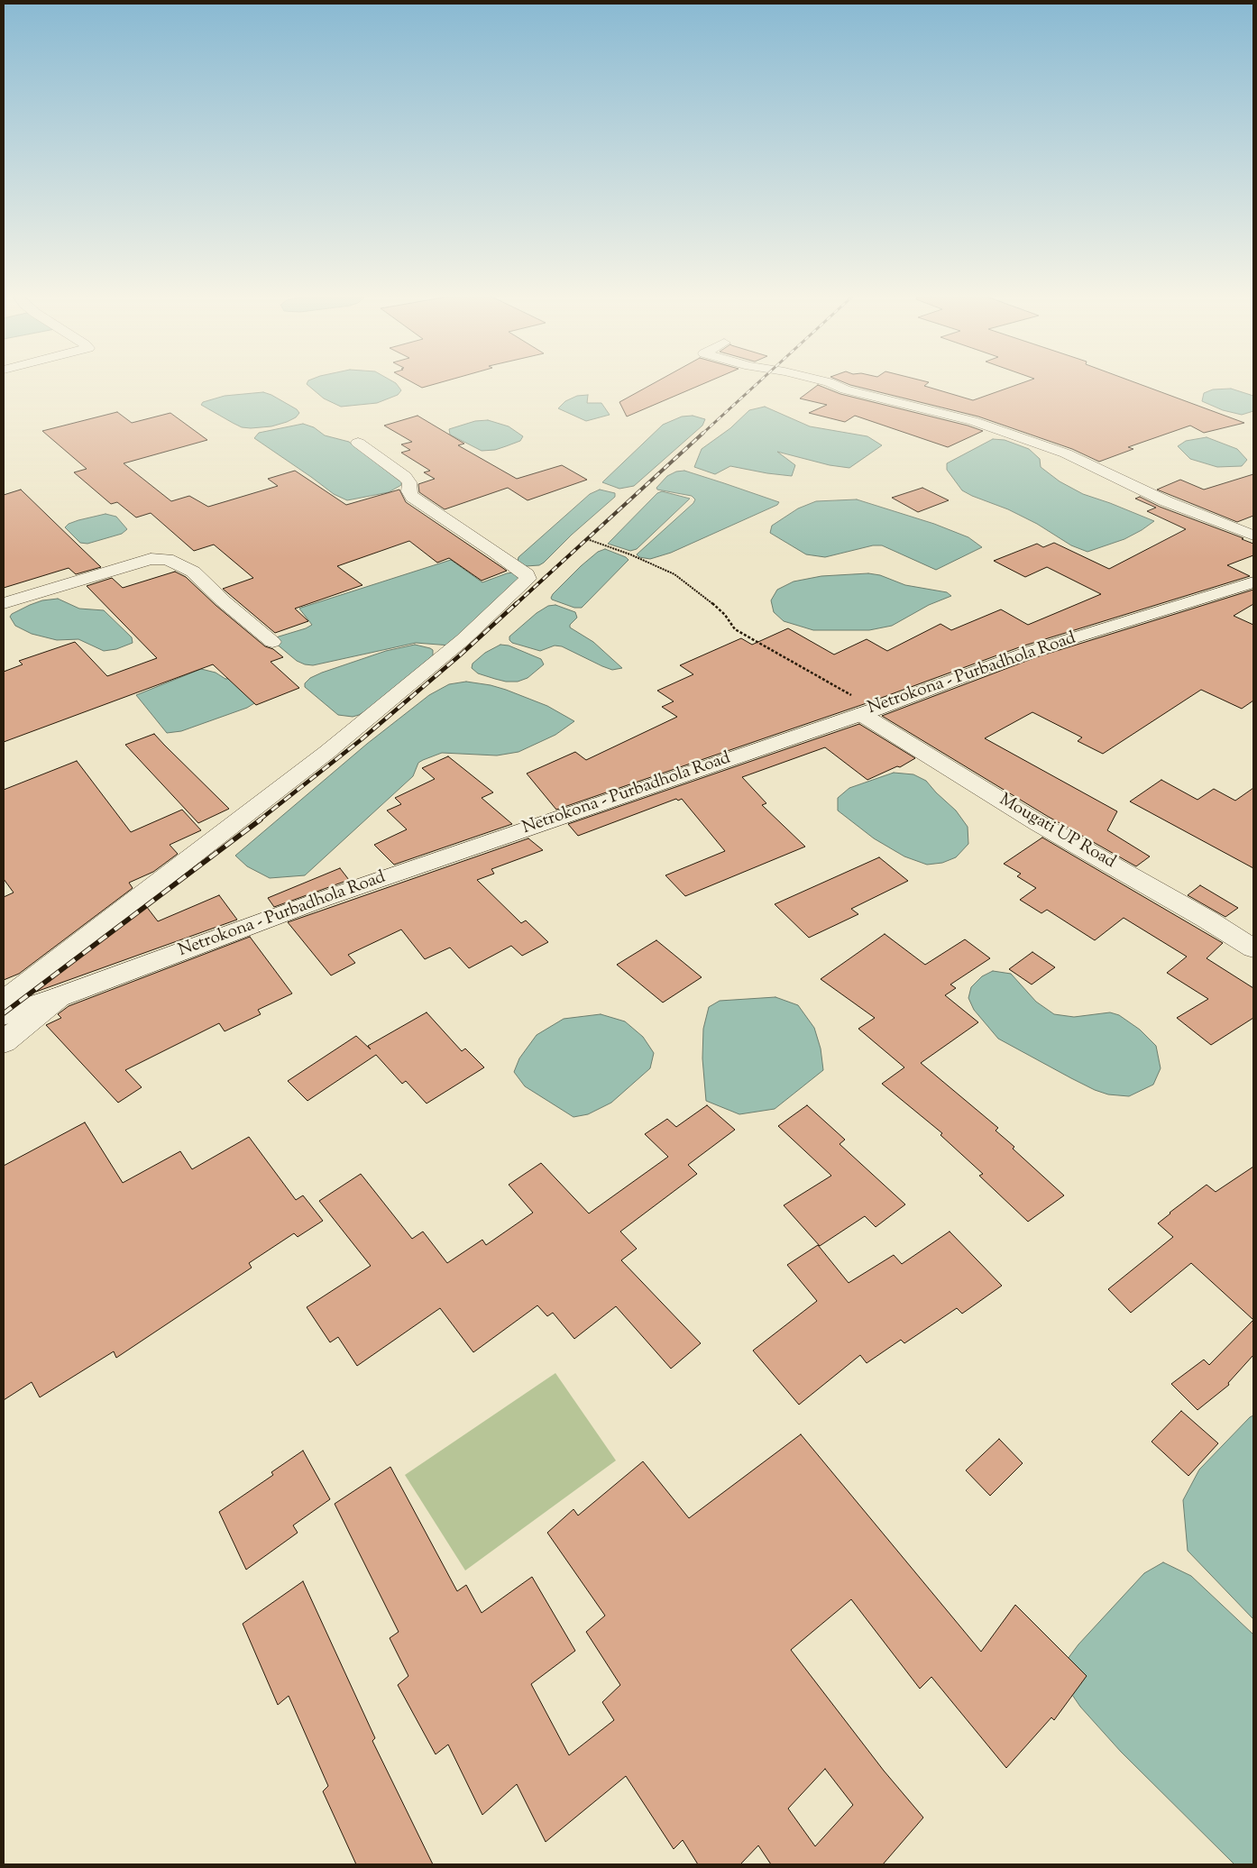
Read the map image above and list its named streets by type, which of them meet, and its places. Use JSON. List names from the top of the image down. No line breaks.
{"streets":{"street":["Netrokona - Purbadhola Road","Mougati UP Road"]},"crossings":[["Netrokona - Purbadhola Road","Mougati UP Road"]]}
